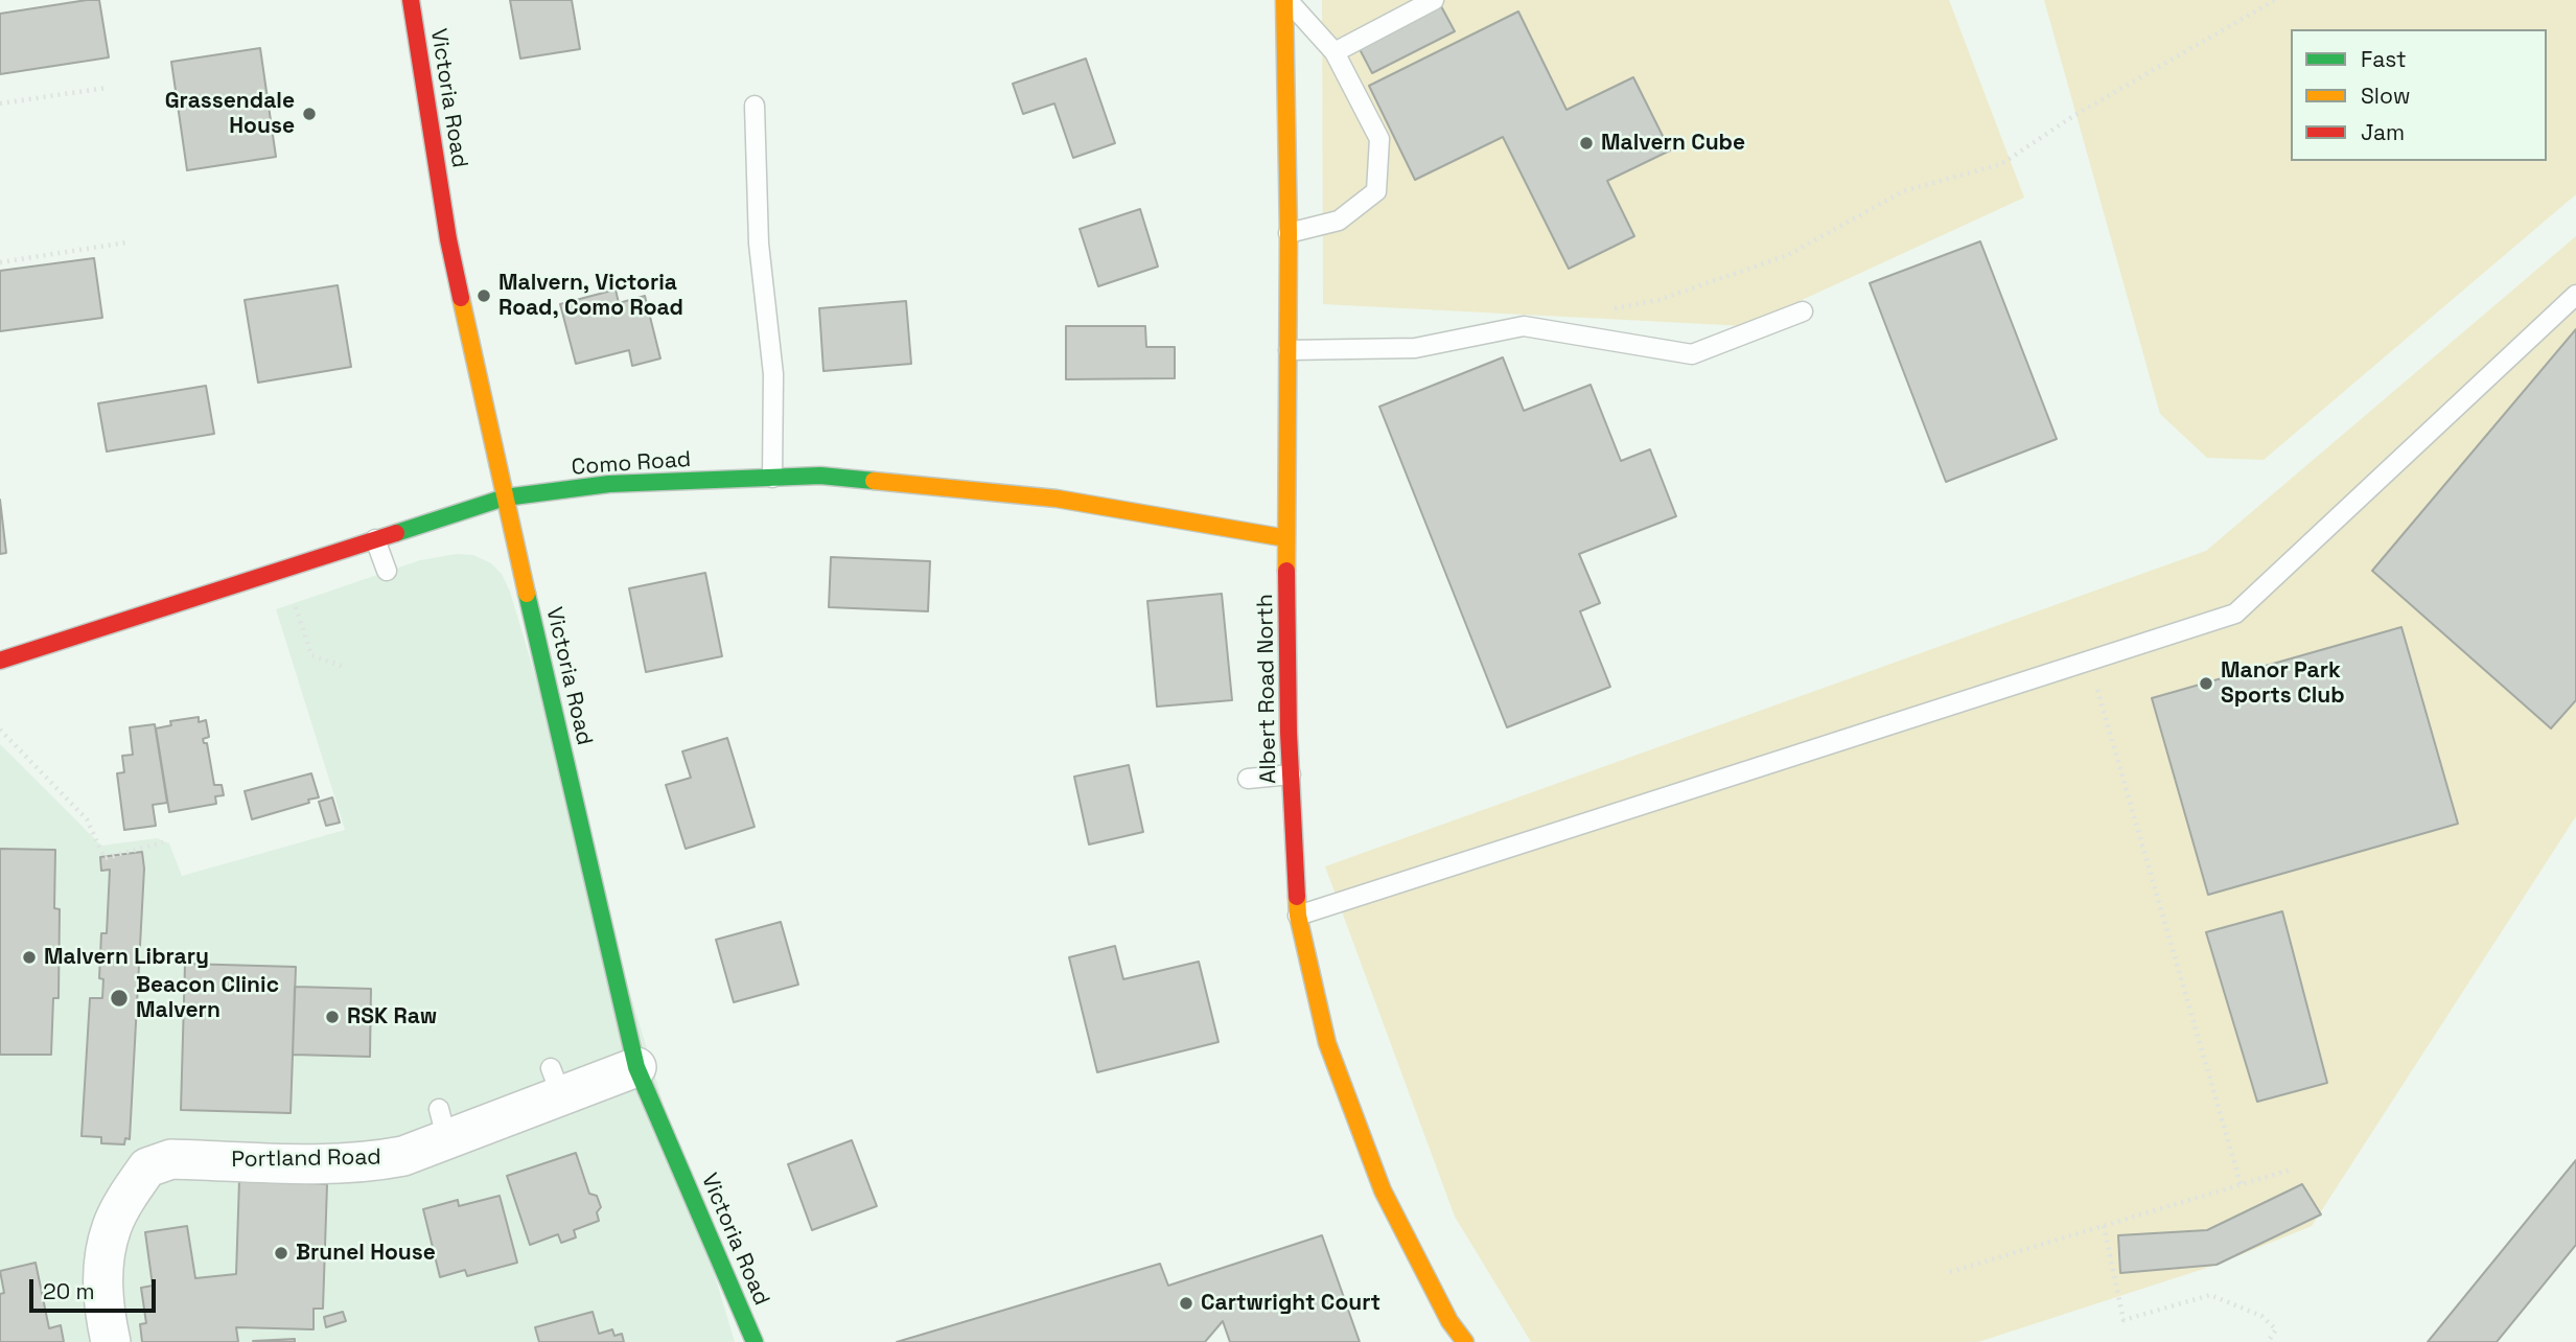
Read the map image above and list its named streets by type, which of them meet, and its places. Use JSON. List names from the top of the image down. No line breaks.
{"streets":{"street":["Victoria Road","Como Road","Albert Road North","Portland Road"]},"crossings":[["Victoria Road","Como Road"],["Victoria Road","Portland Road"],["Como Road","Albert Road North"]],"places":["Grassendale House","Malvern Cube","Malvern, Victoria Road, Como Road","Manor Park Sports Club","Malvern Library","Beacon Clinic Malvern","RSK Raw","Brunel House","Cartwright Court"],"legend":["Fast","Slow","Jam"],"scale_bar":"20 m"}
